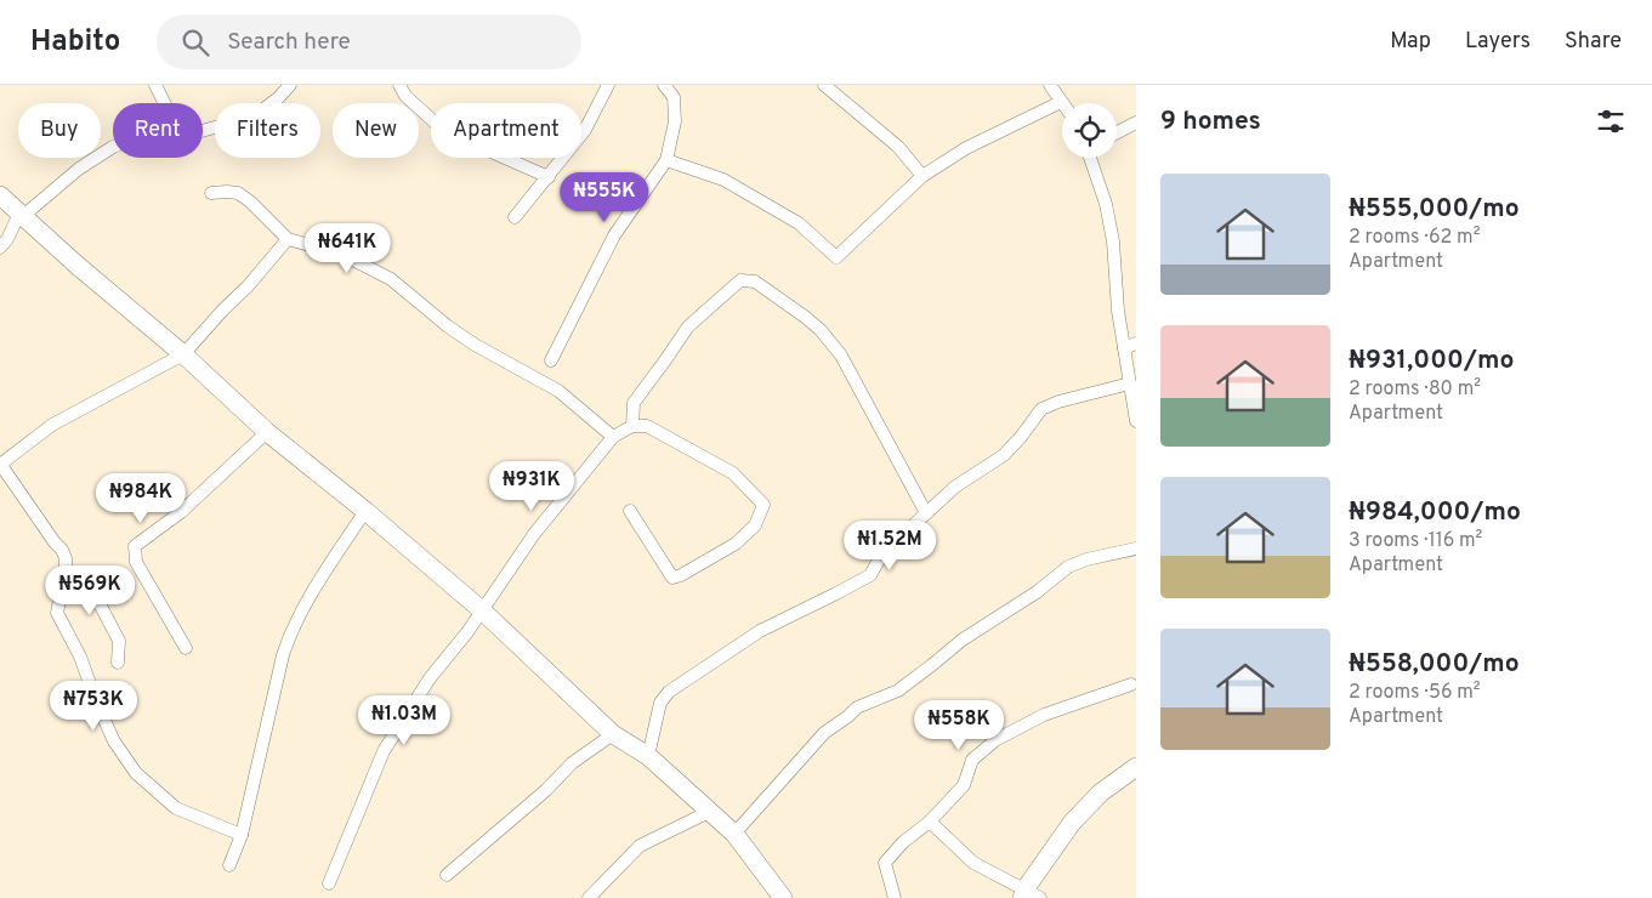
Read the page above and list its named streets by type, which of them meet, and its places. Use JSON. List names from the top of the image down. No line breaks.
{"page":{"header":"Habito","search":"Search here","nav":["Map","Layers","Share"],"heading":"9 homes","chip":["Buy","Rent","Filters","New","Apartment"],"list":[{"name":"₦555,000/mo","note":"2 rooms · 62 m² · Apartment"},{"name":"₦931,000/mo","note":"2 rooms · 80 m² · Apartment"},{"name":"₦984,000/mo","note":"3 rooms · 116 m² · Apartment"},{"name":"₦558,000/mo","note":"2 rooms · 56 m² · Apartment"}],"price":["₦555K","₦641K","₦931K","₦984K","₦1.52M","₦569K","₦753K","₦1.03M","₦558K"]}}
